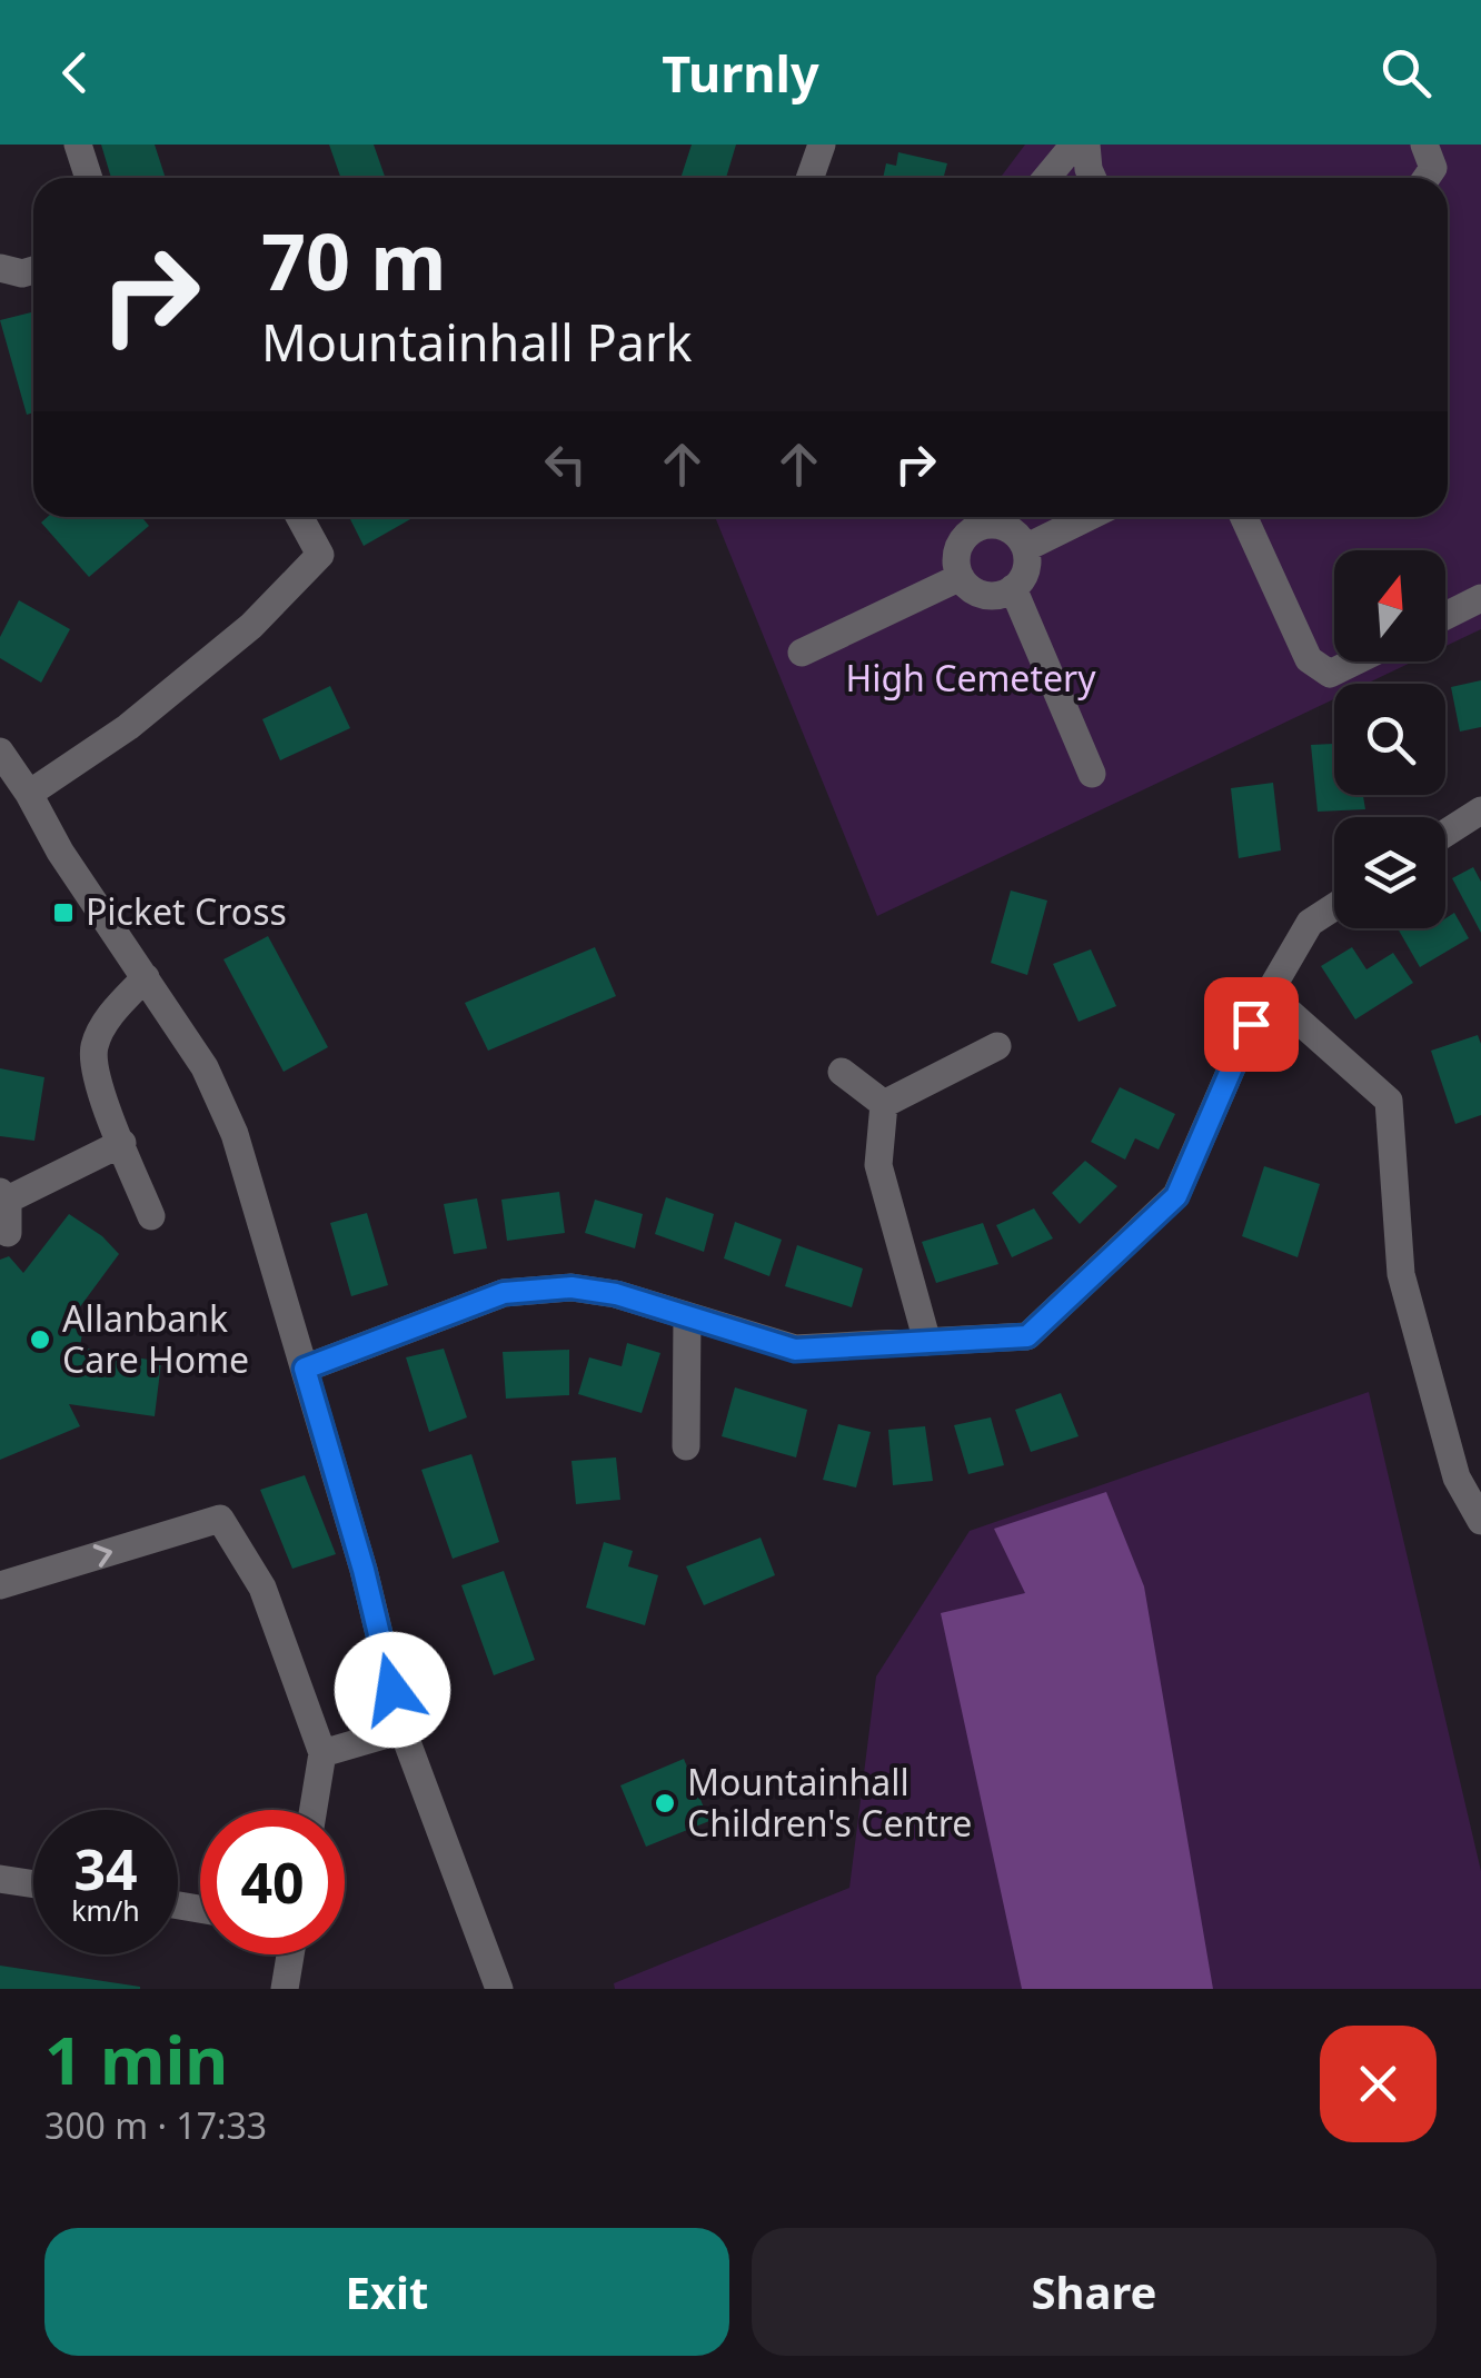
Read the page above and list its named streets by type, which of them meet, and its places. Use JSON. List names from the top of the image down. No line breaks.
{"parks":["High Cemetery"],"places":{"transit":["Picket Cross"],"other":["Allanbank Care Home","Mountainhall Children's Centre"]},"north":"top","page":{"header":"Turnly","turn":["70 m","Mountainhall Park"],"speed":"34 km/h","limit":"40","heading":["1 min","300 m · 17:33"],"buttons":["Exit","Share"]}}
